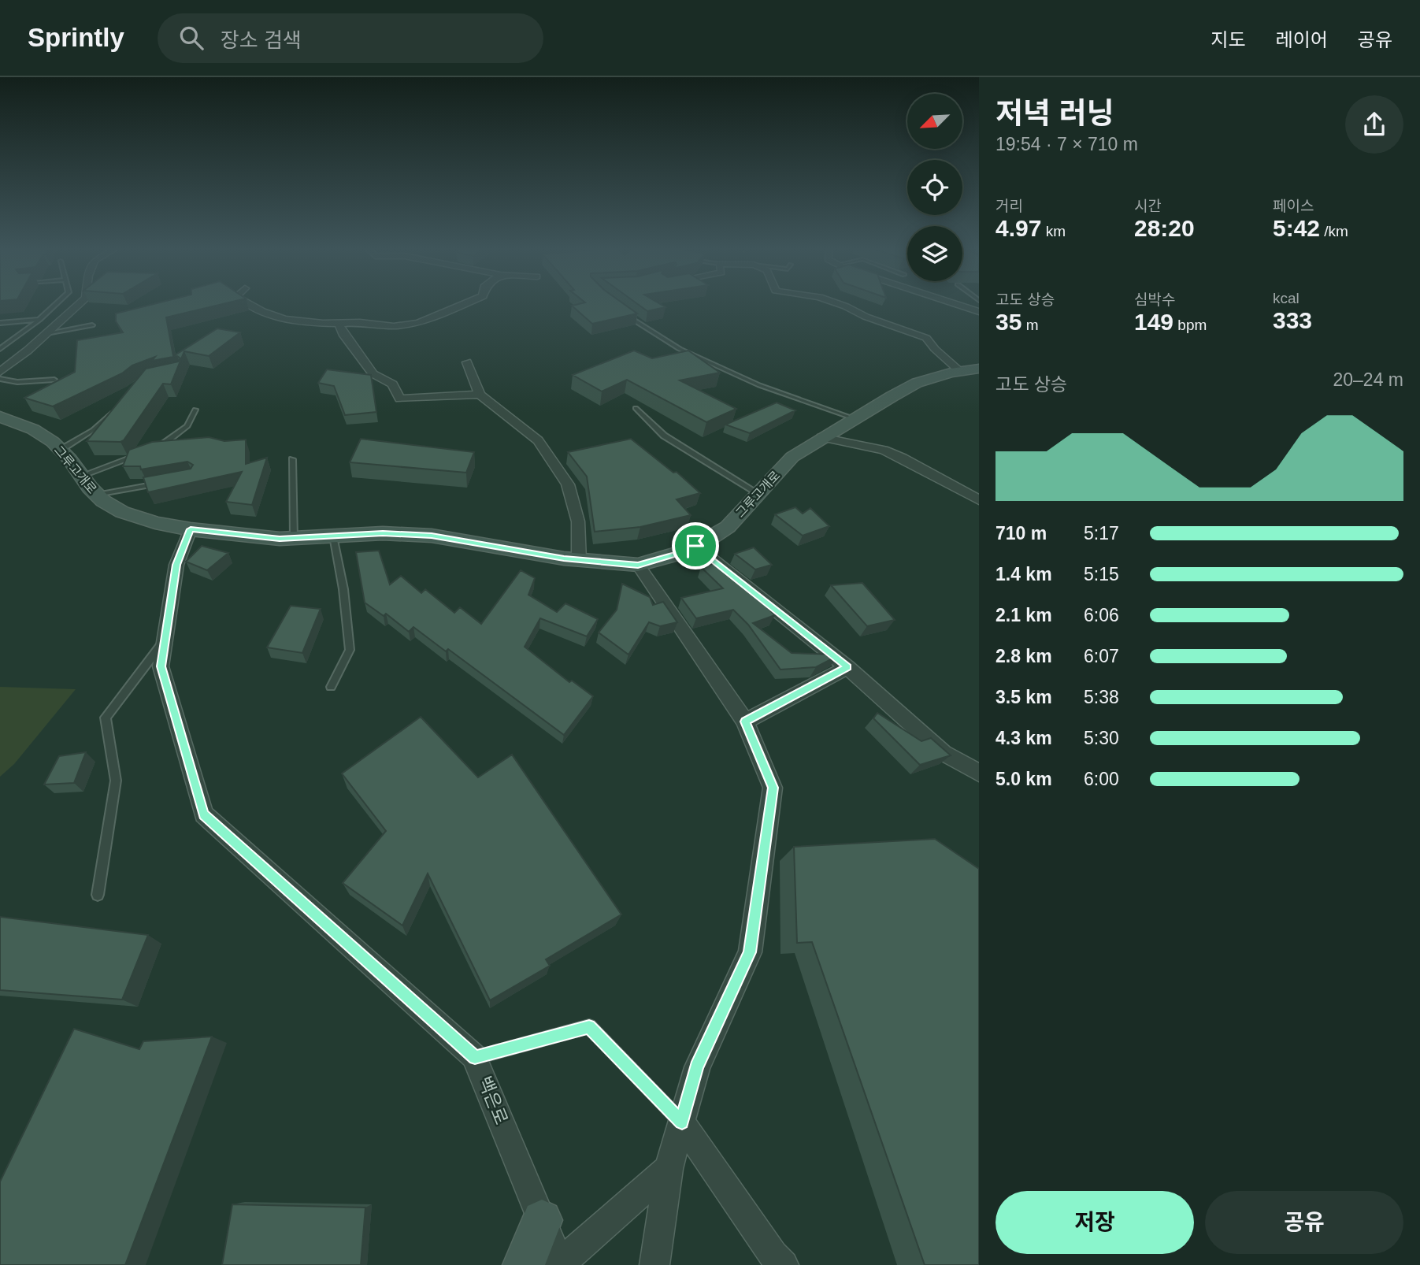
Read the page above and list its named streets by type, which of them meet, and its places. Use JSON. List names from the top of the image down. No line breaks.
{"streets":{"street":["그루고개로","백은로"]},"crossings":[["그루고개로","백은로"]],"north":"bottom left","page":{"header":"Sprintly","search":"장소 검색","nav":["지도","레이어","공유"],"heading":["저녁 러닝","19:54 · 7 × 710 m"],"stats":[["거리","4.97 km"],["시간","28:20"],["페이스","5:42 /km"],["고도 상승","35 m"],["심박수","149 bpm"],["kcal","333"]],"chart":["고도 상승","20–24 m"],"list":[{"name":"710 m","note":"5:17"},{"name":"1.4 km","note":"5:15"},{"name":"2.1 km","note":"6:06"},{"name":"2.8 km","note":"6:07"},{"name":"3.5 km","note":"5:38"},{"name":"4.3 km","note":"5:30"},{"name":"5.0 km","note":"6:00"}],"buttons":["저장","공유"]}}
